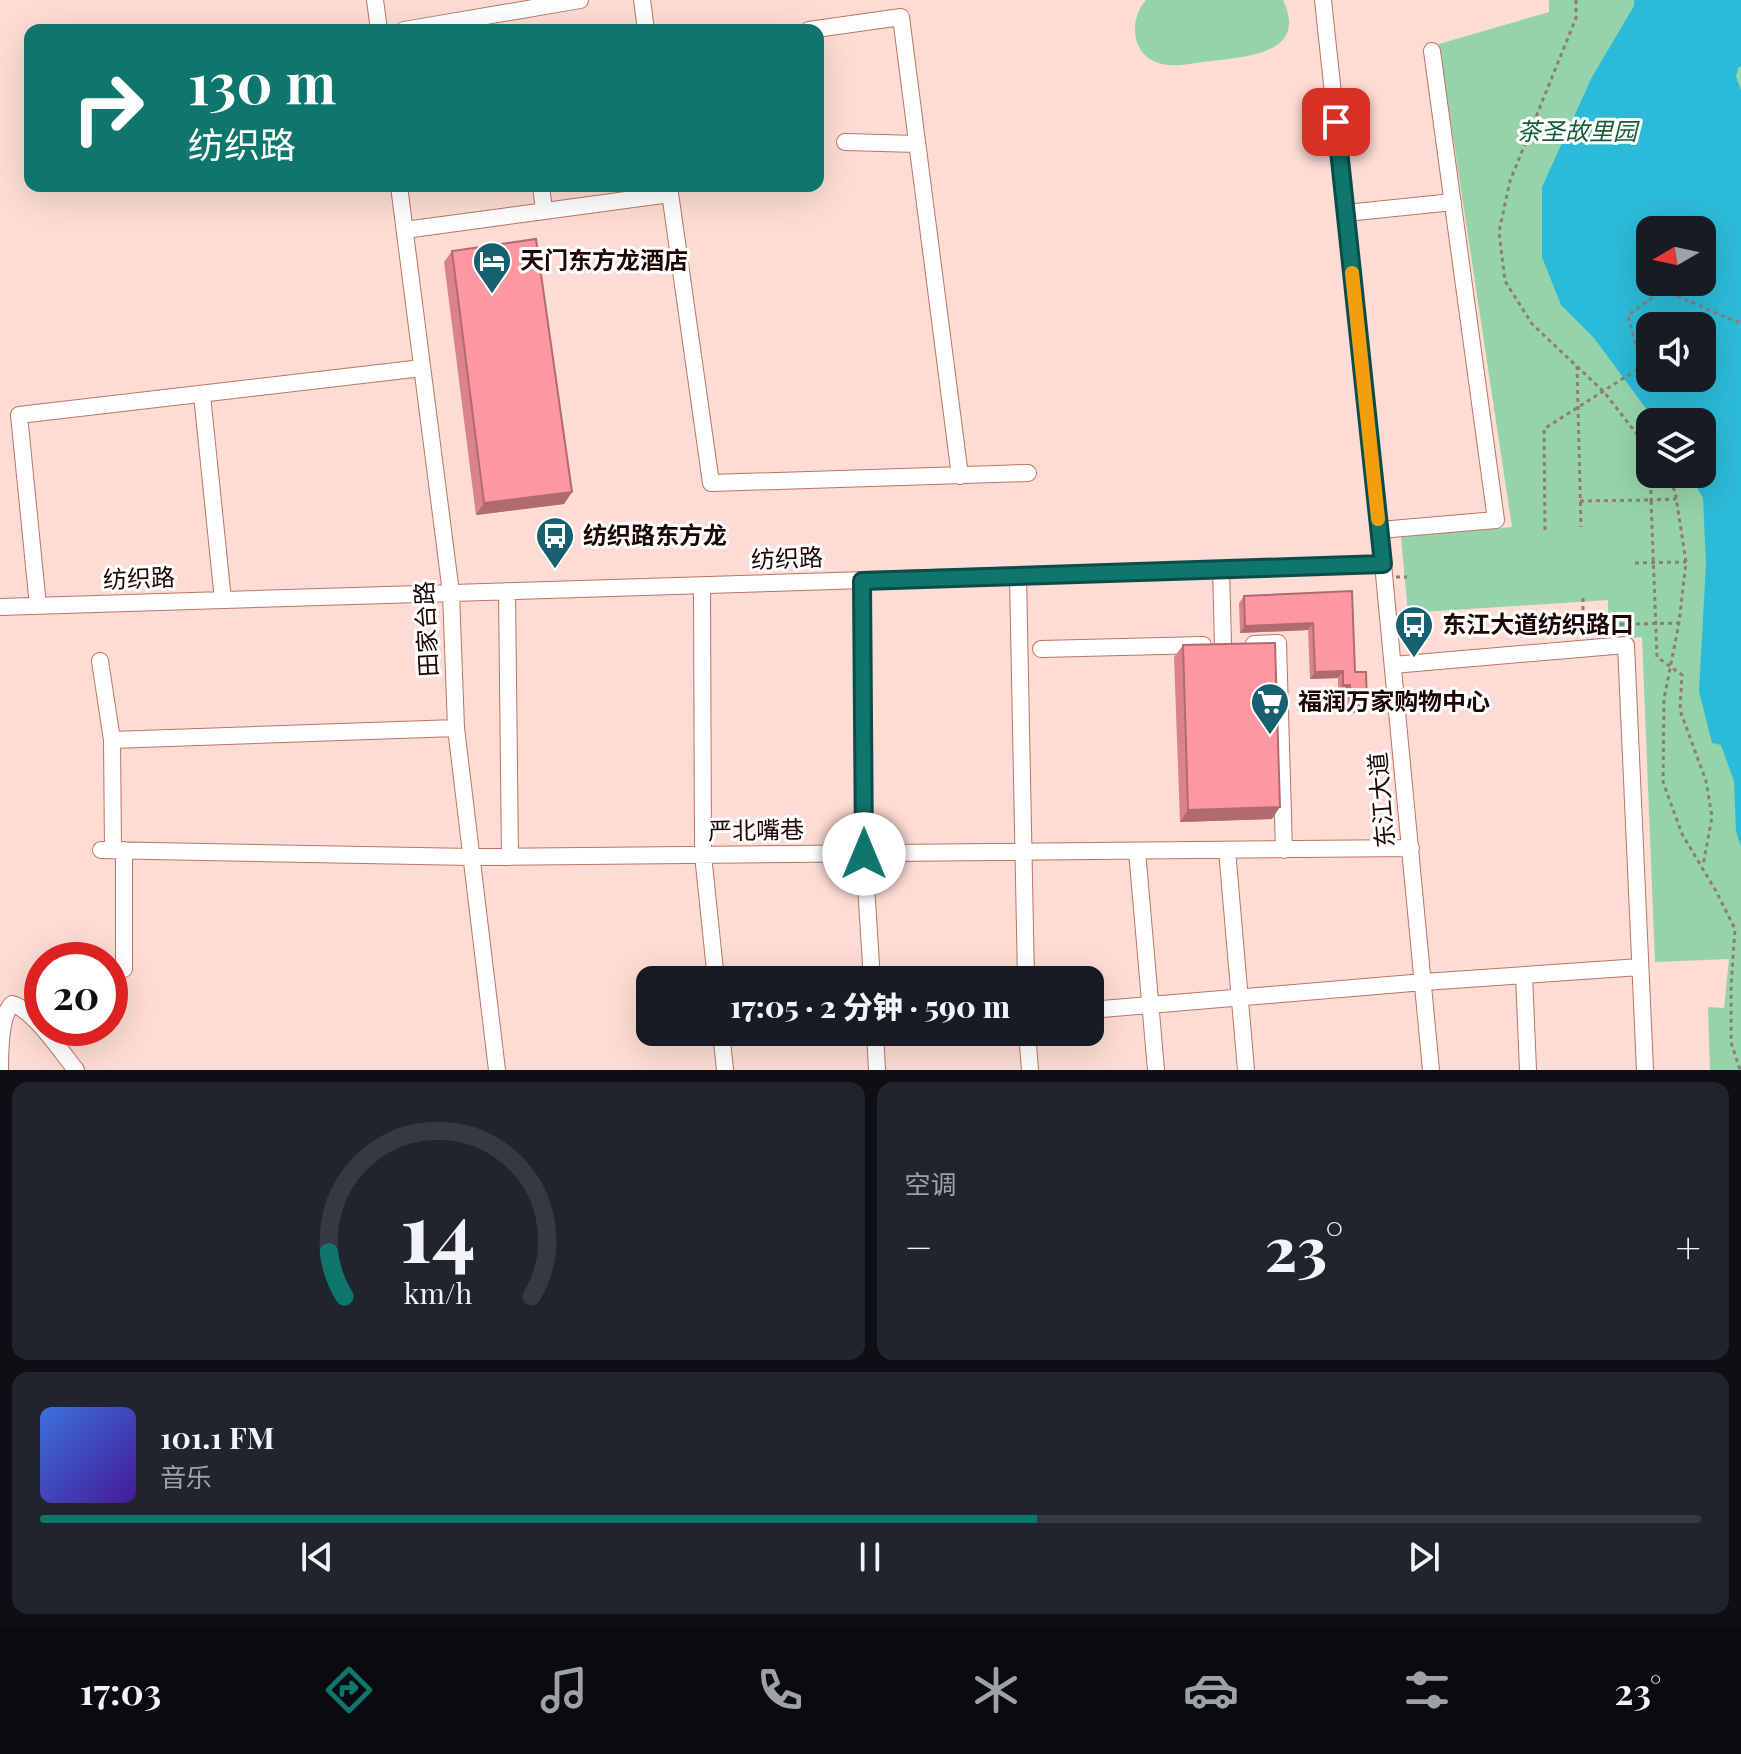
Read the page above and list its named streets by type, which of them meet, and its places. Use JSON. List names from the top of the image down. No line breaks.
{"streets":{"street":["纺织路","田家台路","东江大道","严北嘴巷"]},"crossings":[["纺织路","田家台路"],["纺织路","东江大道"],["田家台路","严北嘴巷"],["东江大道","严北嘴巷"]],"parks":["茶圣故里园"],"places":{"hotel":["天门东方龙酒店"],"bus stop":["纺织路东方龙","东江大道纺织路口"],"supermarket":["福润万家购物中心"]},"north":"left","page":{"turn":["130 m","纺织路"],"limit":"20","trip":"17:05 · 2 分钟 · 590 m","tile":"空调","heat":["−","23°","+"],"song":["101.1 FM","音乐"],"tabs":["17:03","23°"],"gauge":["14","km/h"]}}
